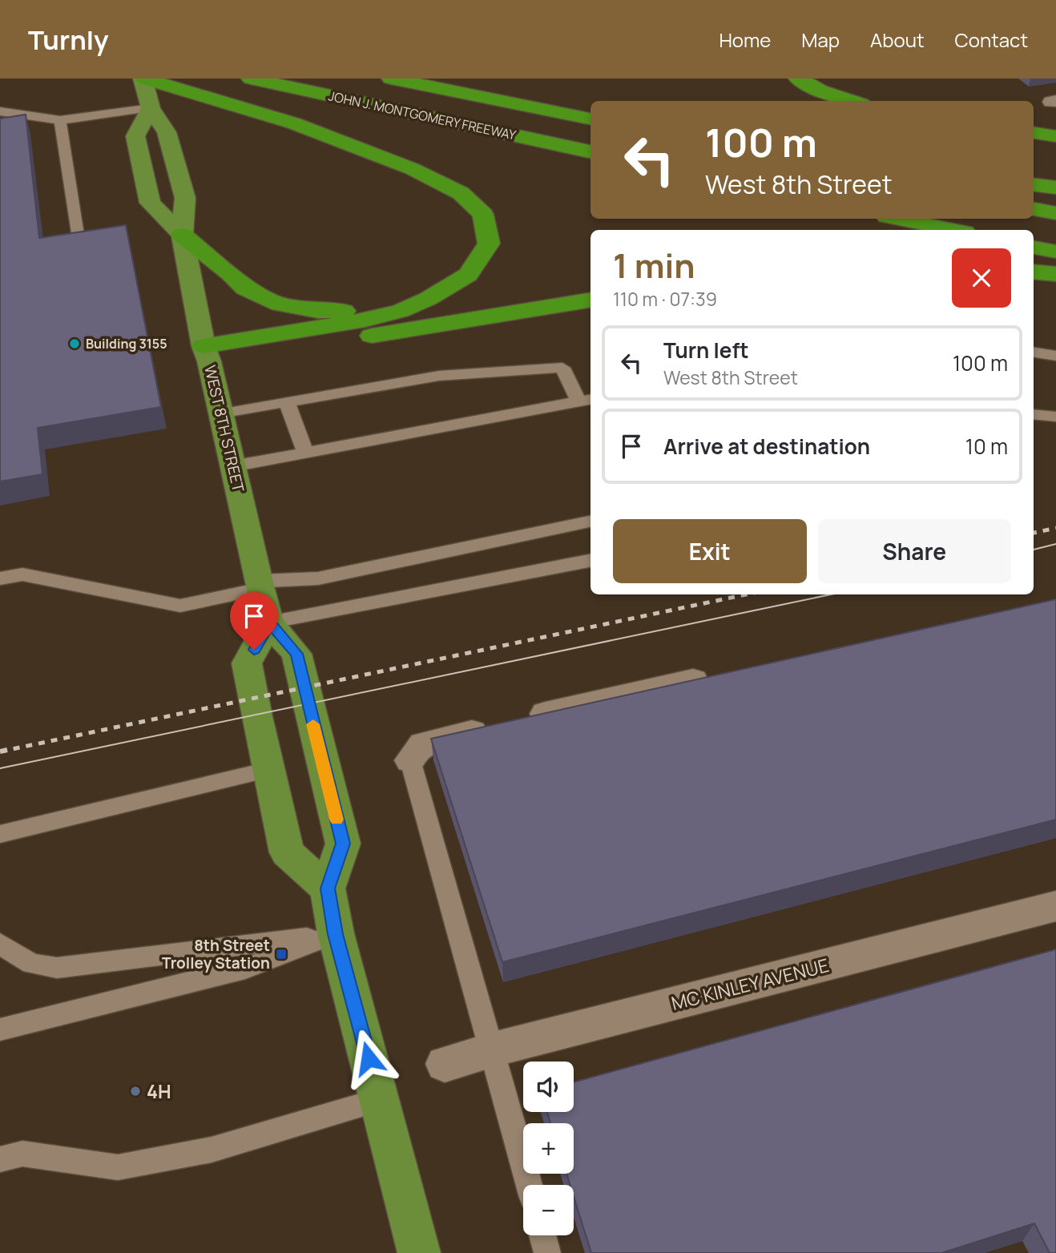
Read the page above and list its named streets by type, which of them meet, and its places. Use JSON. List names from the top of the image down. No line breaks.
{"streets":{"highway":["JOHN J. MONTGOMERY FREEWAY"],"main road":["WEST 8TH STREET"],"street":["MC KINLEY AVENUE"]},"places":{"other":["Building 3155","4H"],"transit":["8th Street Trolley Station"]},"page":{"header":"Turnly","nav":["Home","Map","About","Contact"],"turn":["100 m","West 8th Street"],"heading":["1 min","110 m · 07:39"],"list":[{"name":"Turn left","note":"West 8th Street","value":"100 m"},{"name":"Arrive at destination","value":"10 m"}],"buttons":["Exit","Share"],"map_buttons":["+","−"]}}
